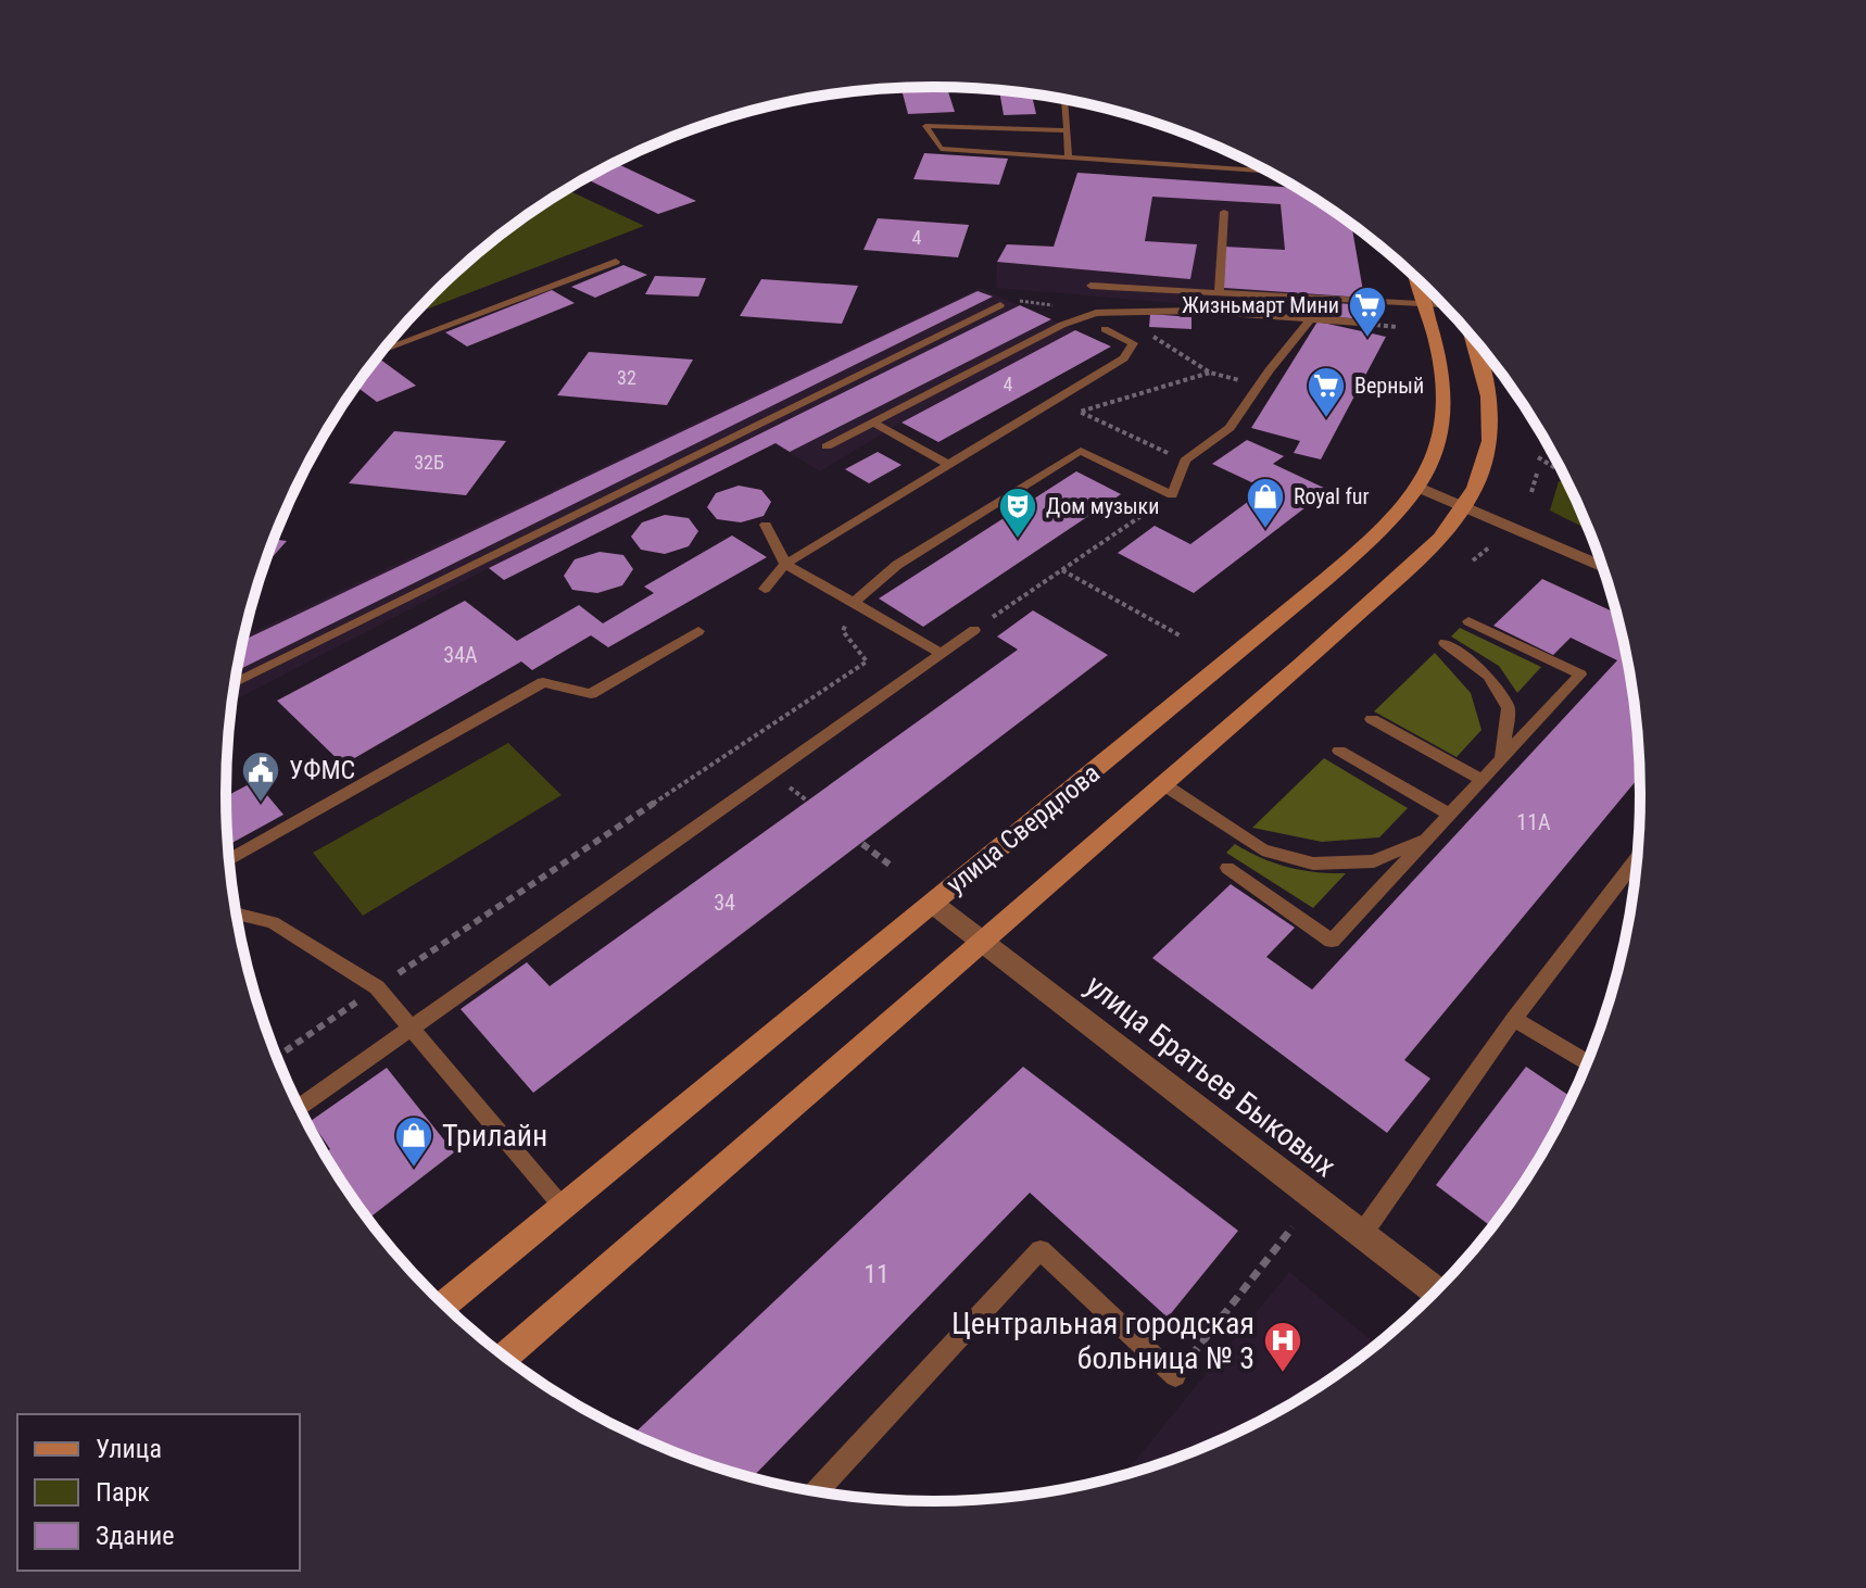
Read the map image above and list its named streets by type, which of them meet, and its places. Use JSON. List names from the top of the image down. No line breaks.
{"streets":{"main road":["улица Свердлова"],"street":["улица Братьев Быковых"]},"crossings":[["улица Свердлова","улица Братьев Быковых"]],"places":{"supermarket":["Жизньмарт Мини","Верный"],"shop":["Royal fur","Трилайн"],"theatre":["Дом музыки"],"public building":["УФМС"],"hospital":["Центральная городская больница № 3"]},"house_numbers":["4","32","4","32Б","34А","11А","34","11"],"legend":["Улица","Парк","Здание"]}
